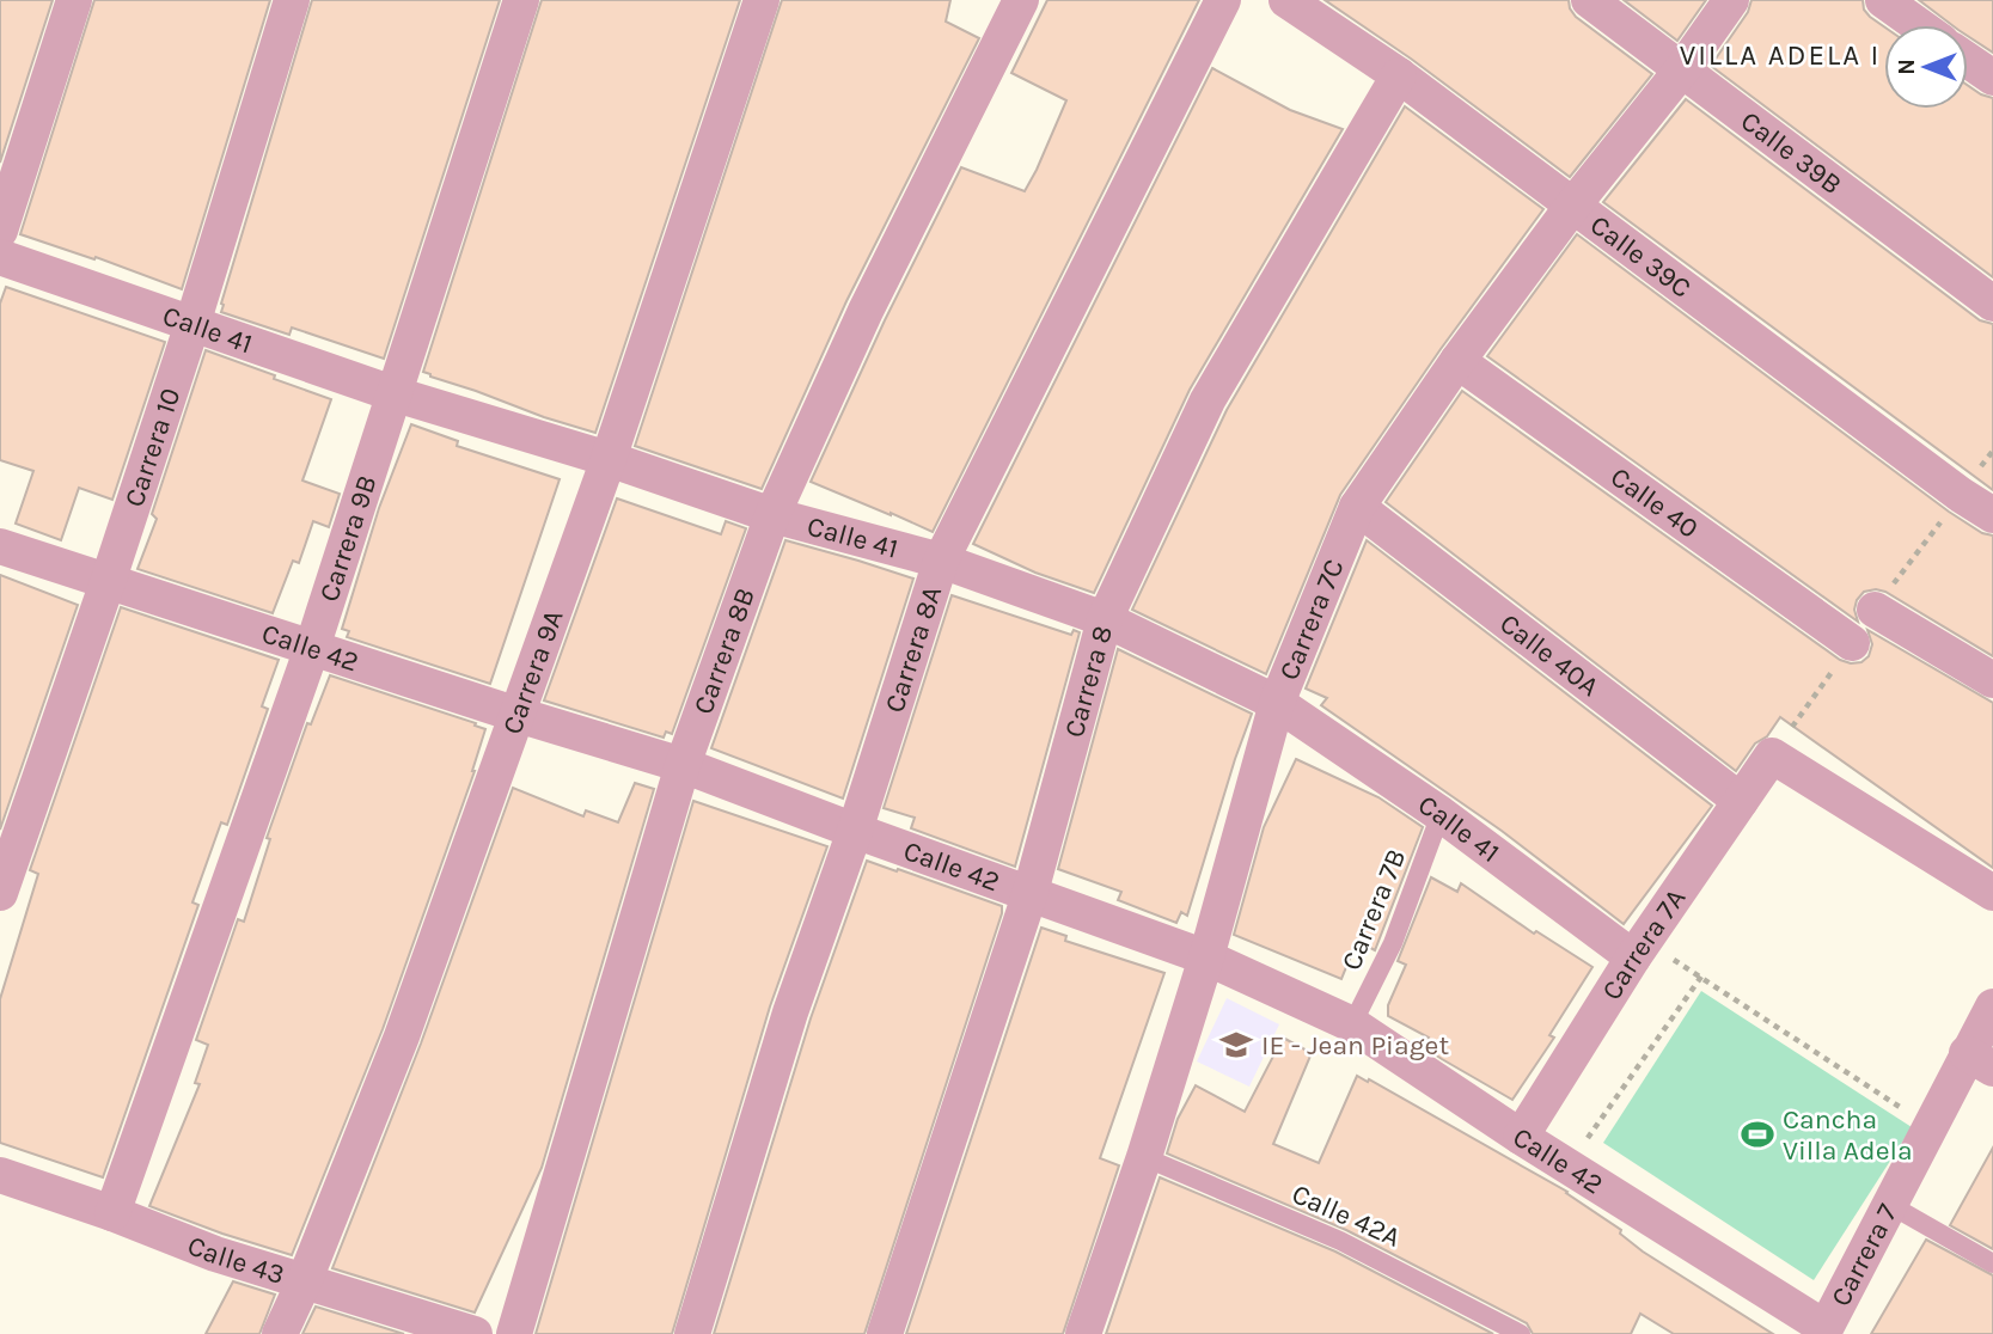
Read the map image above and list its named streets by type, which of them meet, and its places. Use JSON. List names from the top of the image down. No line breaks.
{"streets":{"street":["Calle 39B","Calle 39C","Calle 41","Carrera 10","Calle 40","Carrera 9B","Carrera 7C","Calle 42","Carrera 8A","Carrera 8B","Calle 40A","Carrera 9A","Carrera 8","Carrera 7A","Carrera 7","Calle 43"],"lane":["Carrera 7B","Calle 42A"]},"crossings":[["Calle 39B","Carrera 7C"],["Calle 39C","Carrera 7C"],["Calle 39C","Carrera 8"],["Calle 41","Carrera 10"],["Calle 41","Carrera 9B"],["Calle 41","Carrera 7C"],["Calle 41","Carrera 8A"],["Calle 41","Carrera 8B"],["Calle 41","Carrera 9A"],["Calle 41","Carrera 8"],["Calle 41","Carrera 7B"],["Calle 41","Carrera 7A"],["Carrera 10","Calle 42"],["Calle 40","Carrera 7C"],["Carrera 9B","Calle 42"],["Carrera 9B","Calle 43"],["Carrera 7C","Calle 42"],["Carrera 7C","Calle 40A"],["Carrera 7C","Calle 42A"],["Calle 42","Carrera 8A"],["Calle 42","Carrera 8B"],["Calle 42","Carrera 9A"],["Calle 42","Carrera 8"],["Calle 42","Carrera 7B"],["Calle 42","Carrera 7A"],["Calle 42","Carrera 7"],["Calle 40A","Carrera 7A"],["Carrera 9A","Calle 43"]],"districts":["VILLA ADELA I"],"places":{"school or university":["IE - Jean Piaget"],"sports":["Cancha Villa Adela"]},"north":"left"}
